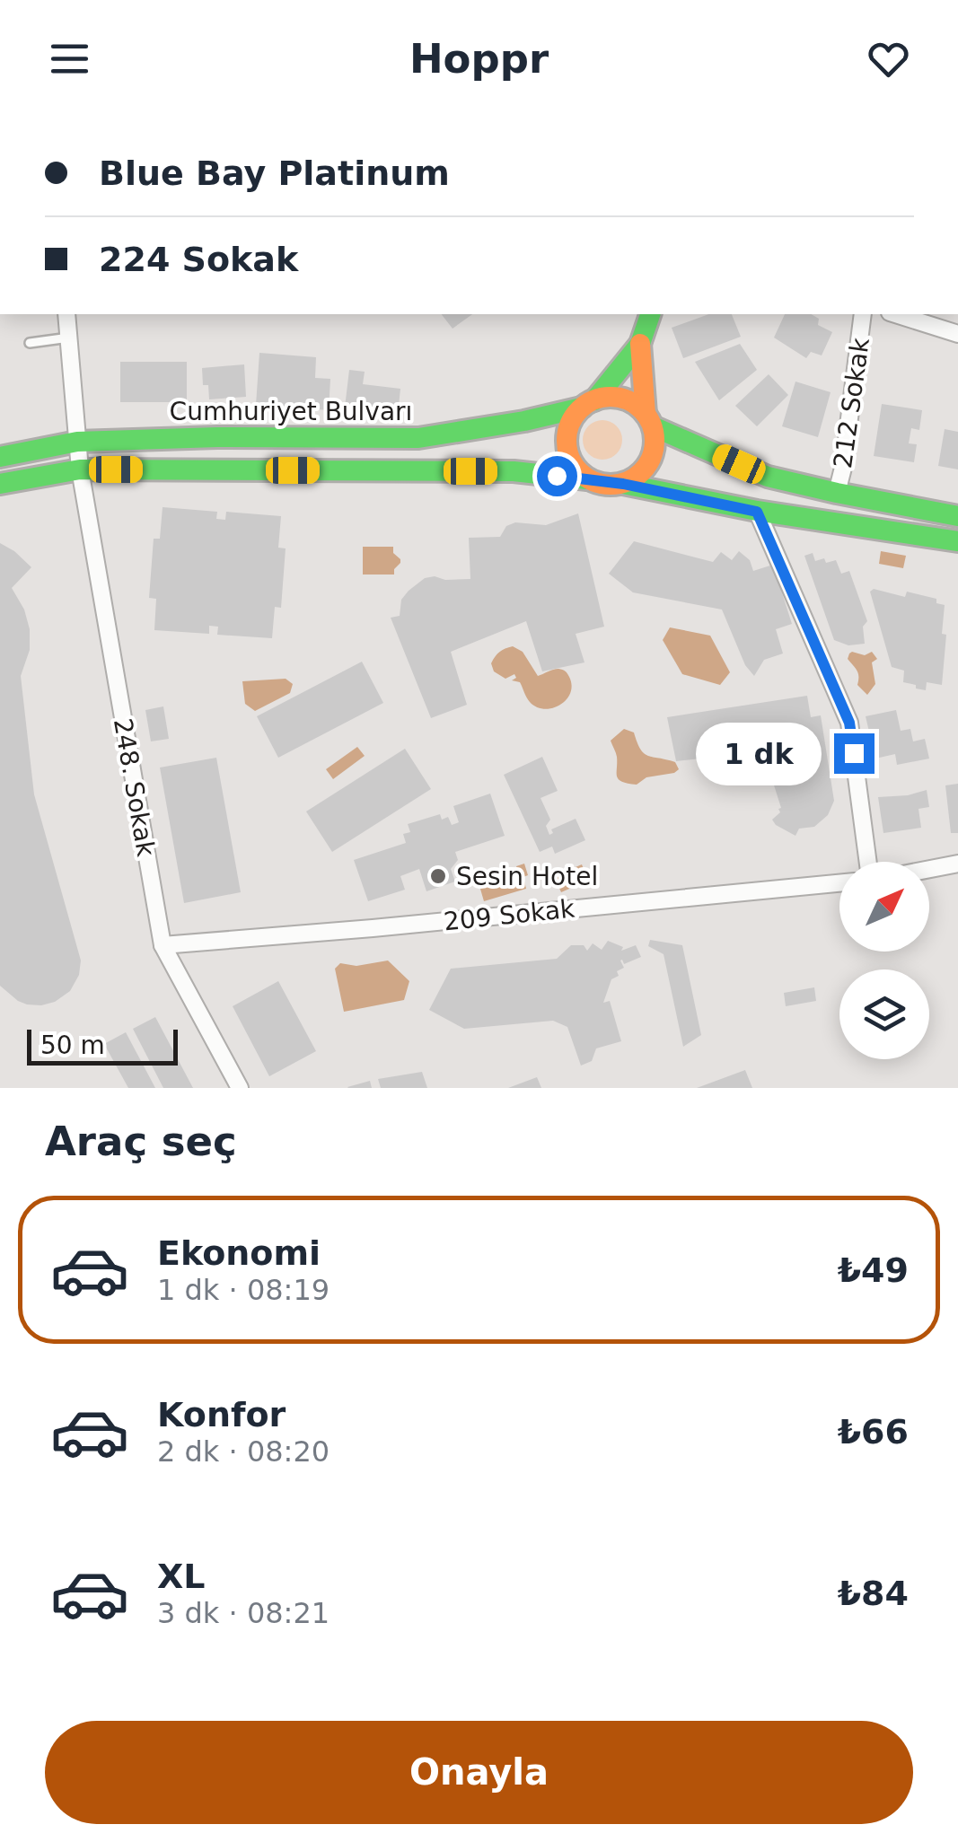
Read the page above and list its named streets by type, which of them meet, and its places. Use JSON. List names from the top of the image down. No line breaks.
{"streets":{"main road":["Cumhuriyet Bulvarı"],"street":["212 Sokak","248. Sokak","209 Sokak"]},"crossings":[["Cumhuriyet Bulvarı","248. Sokak"],["248. Sokak","209 Sokak"]],"places":["Sesin Hotel"],"scale_bar":"50 m","north":"top right","page":{"header":"Hoppr","banner":["Blue Bay Platinum","224 Sokak"],"bubble":"1 dk","scale":"50 m","heading":"Araç seç","list":[{"name":"Ekonomi","note":"1 dk · 08:19","value":"₺49"},{"name":"Konfor","note":"2 dk · 08:20","value":"₺66"},{"name":"XL","note":"3 dk · 08:21","value":"₺84"}],"buttons":"Onayla"}}
